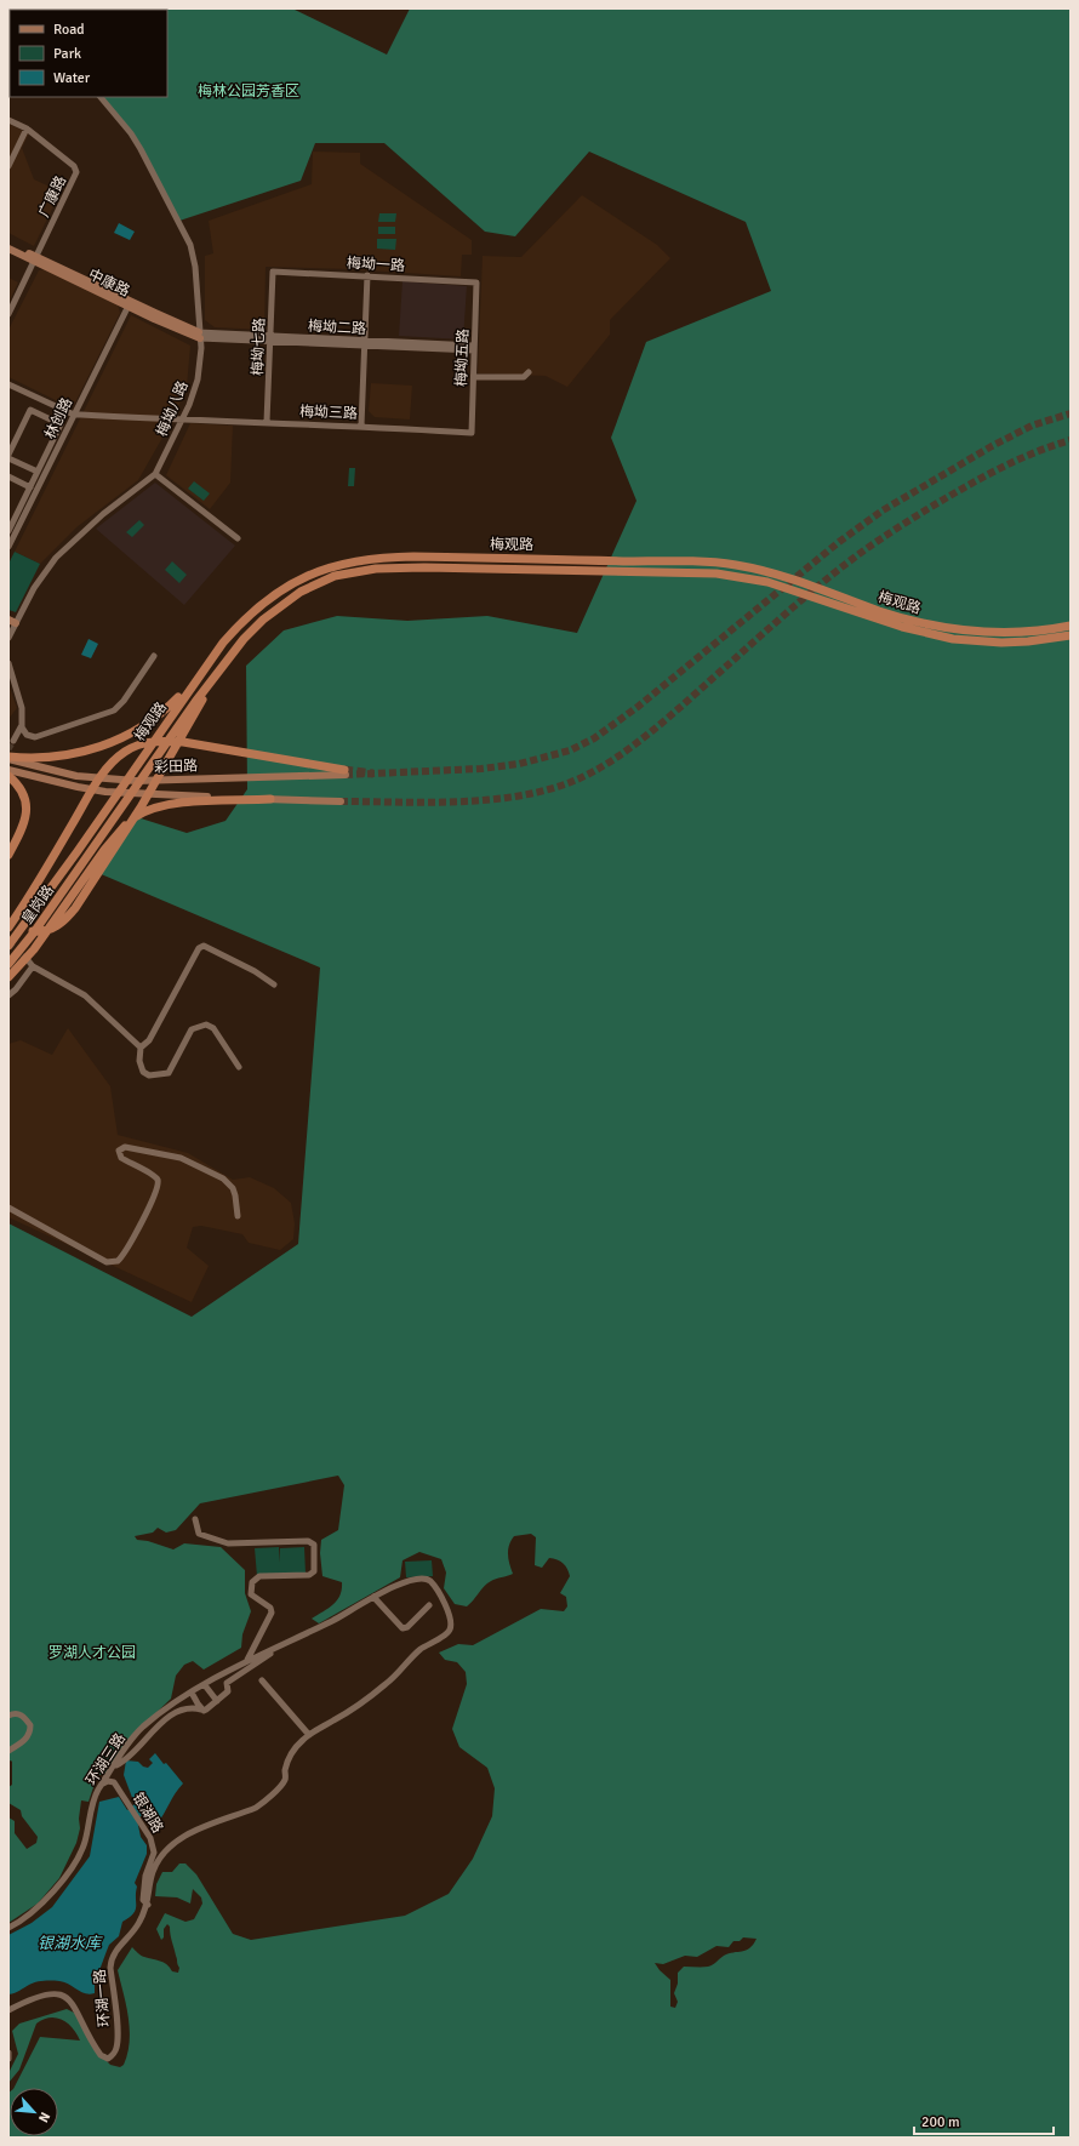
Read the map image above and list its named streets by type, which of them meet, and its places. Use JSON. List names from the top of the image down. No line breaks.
{"streets":{"highway":["梅观路","皇岗路"],"main road":["中康路","彩田路"],"street":["广康路","梅坳一路","梅坳二路","梅坳七路","梅坳五路","梅坳八路","梅坳三路","林创路","环湖三路","银湖路","环湖一路"]},"crossings":[["广康路","中康路"],["梅坳一路","梅坳七路"],["梅坳一路","梅坳五路"],["中康路","梅坳二路"],["中康路","梅坳八路"],["中康路","林创路"],["梅坳二路","梅坳七路"],["梅坳二路","梅坳五路"],["梅坳二路","梅坳八路"],["梅坳七路","梅坳三路"],["梅坳五路","梅坳三路"],["梅坳八路","梅坳三路"],["梅坳三路","林创路"],["梅观路","皇岗路"],["银湖路","环湖一路"]],"water":["银湖水库"],"parks":["梅林公园芳香区","罗湖人才公园"],"legend":["Road","Park","Water"],"scale_bar":"200 m","north":"bottom right"}
